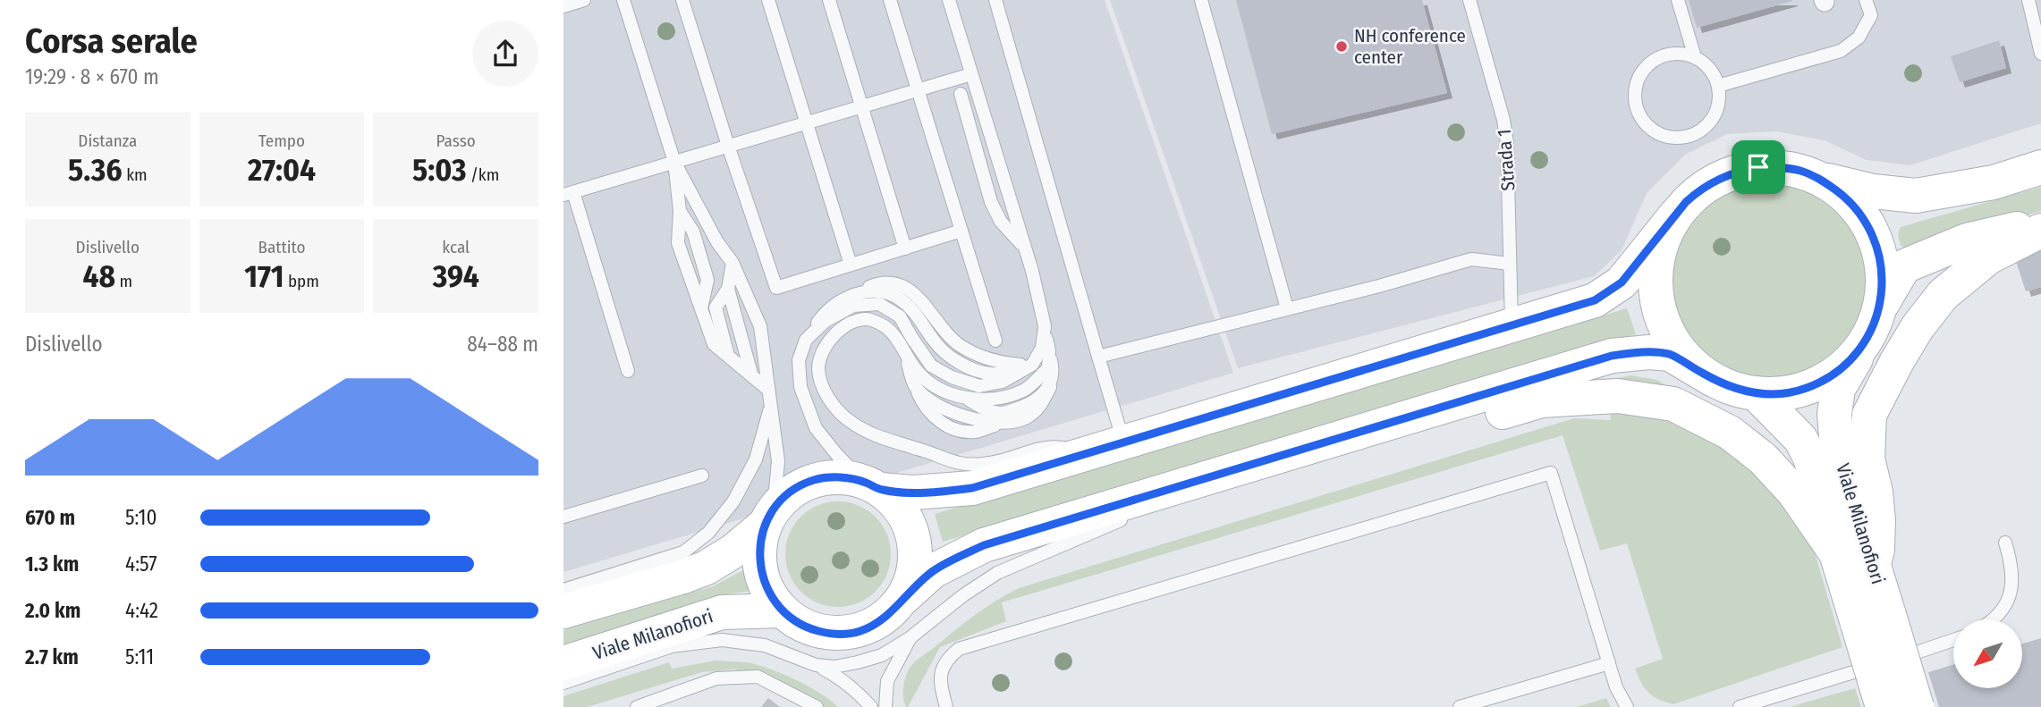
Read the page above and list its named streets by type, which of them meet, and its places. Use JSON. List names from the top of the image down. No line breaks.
{"streets":{"main road":["Viale Milanofiori"],"lane":["Strada 1"]},"places":["NH conference center"],"north":"bottom left","page":{"heading":["Corsa serale","19:29 · 8 × 670 m"],"stats":[["Distanza","5.36 km"],["Tempo","27:04"],["Passo","5:03 /km"],["Dislivello","48 m"],["Battito","171 bpm"],["kcal","394"]],"chart":["Dislivello","84–88 m"],"list":[{"name":"670 m","note":"5:10"},{"name":"1.3 km","note":"4:57"},{"name":"2.0 km","note":"4:42"},{"name":"2.7 km","note":"5:11"}]}}
